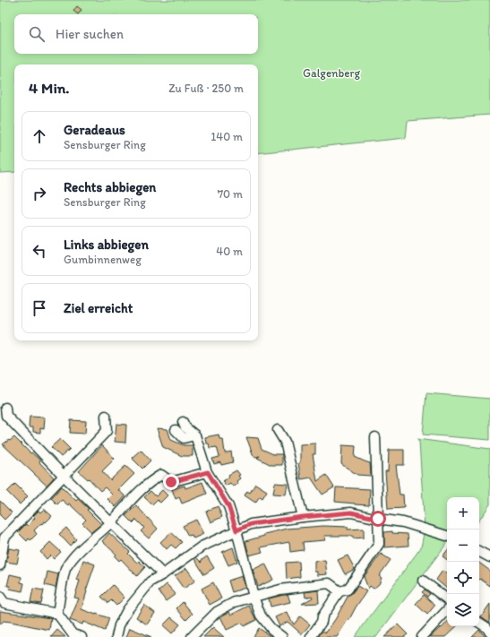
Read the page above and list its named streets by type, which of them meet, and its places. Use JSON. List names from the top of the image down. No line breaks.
{"parks":["Galgenberg"],"page":{"search":"Hier suchen","heading":["4 Min.","Zu Fuß · 250 m"],"list":[["Geradeaus","Sensburger Ring","140 m"],["Rechts abbiegen","Sensburger Ring","70 m"],["Links abbiegen","Gumbinnenweg","40 m"],"Ziel erreicht"],"map_buttons":["+","−"]}}
